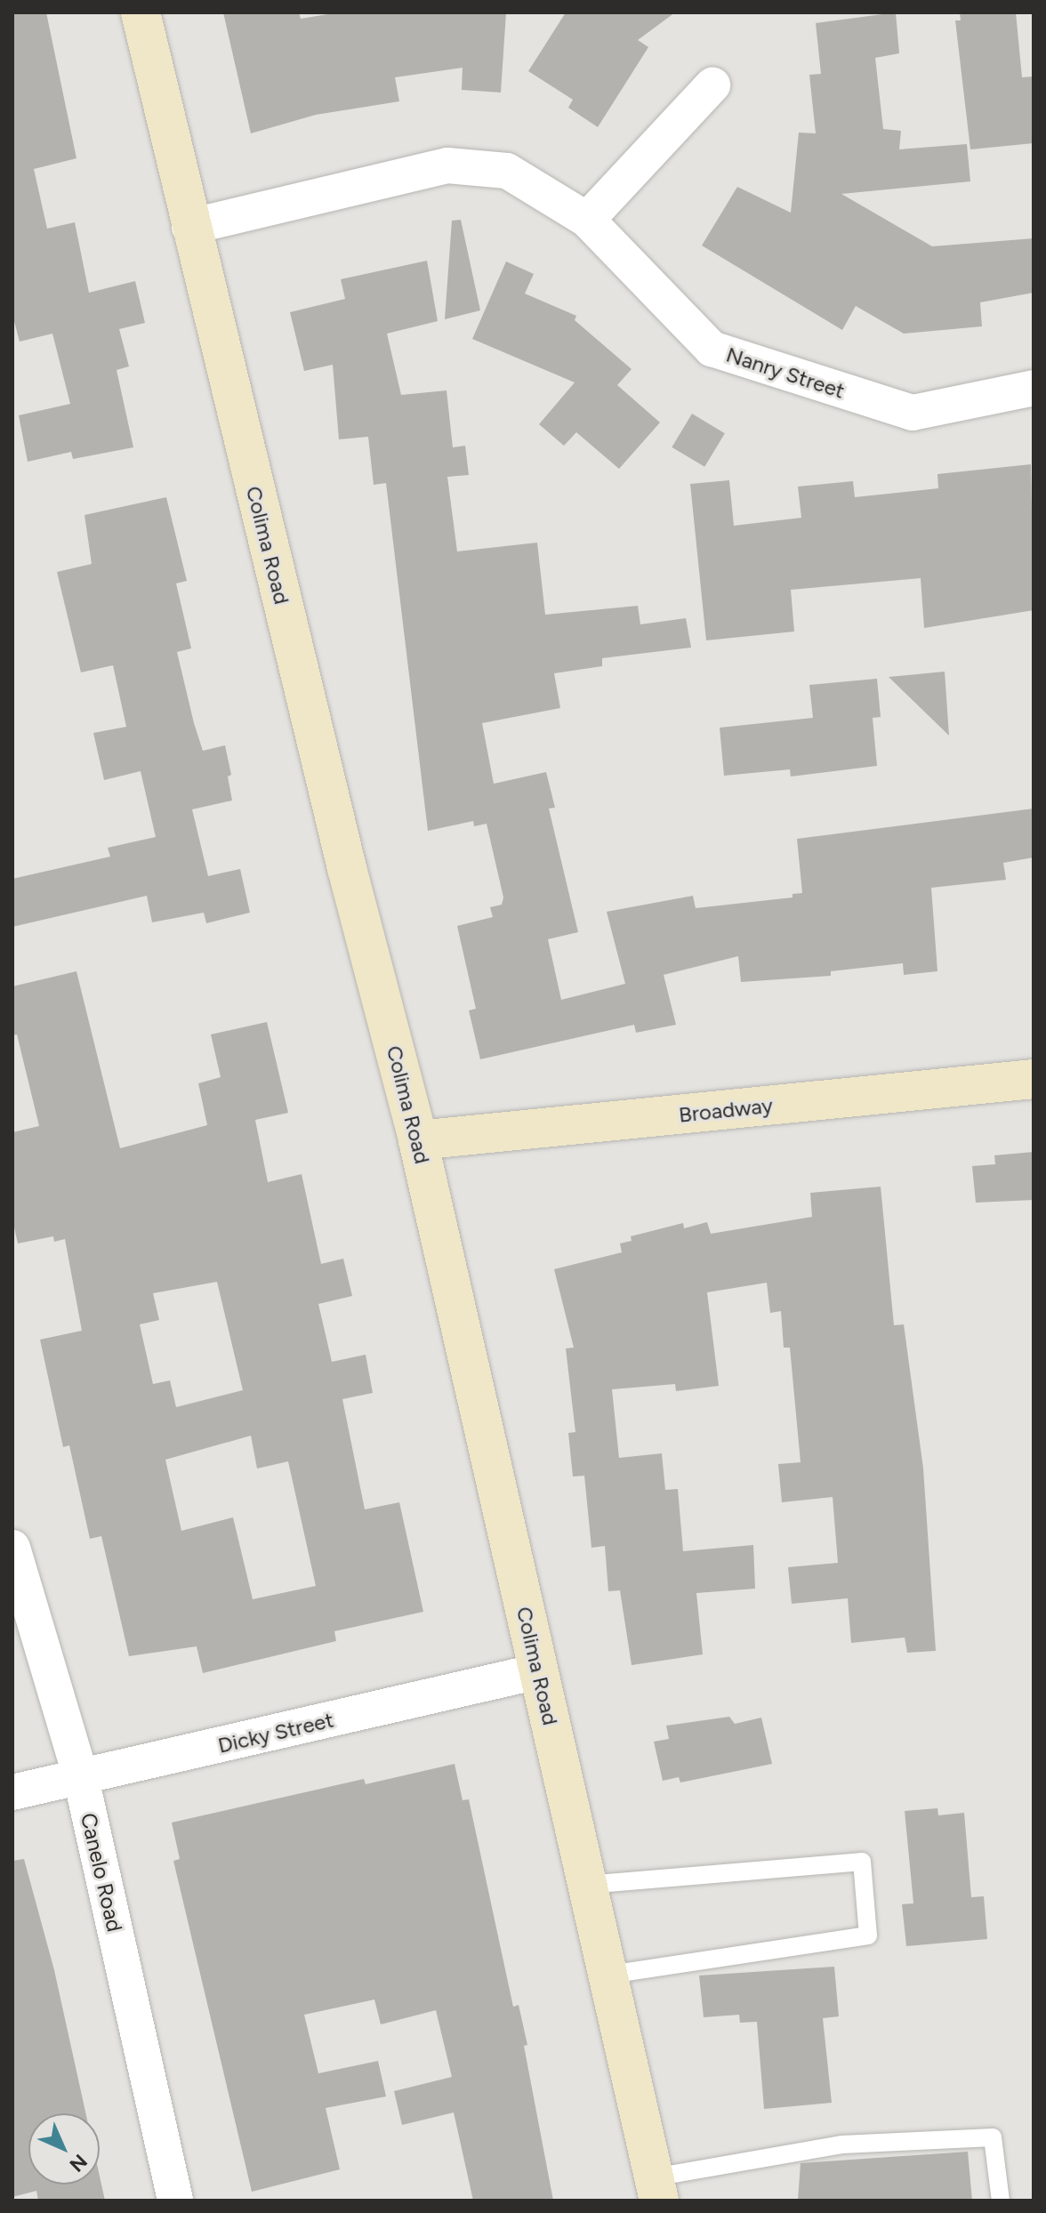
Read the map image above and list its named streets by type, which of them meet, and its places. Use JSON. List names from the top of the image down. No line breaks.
{"streets":{"main road":["Colima Road","Broadway"],"street":["Nanry Street","Dicky Street","Canelo Road"]},"crossings":[["Nanry Street","Colima Road"],["Colima Road","Broadway"],["Colima Road","Dicky Street"],["Dicky Street","Canelo Road"]],"north":"bottom right"}
